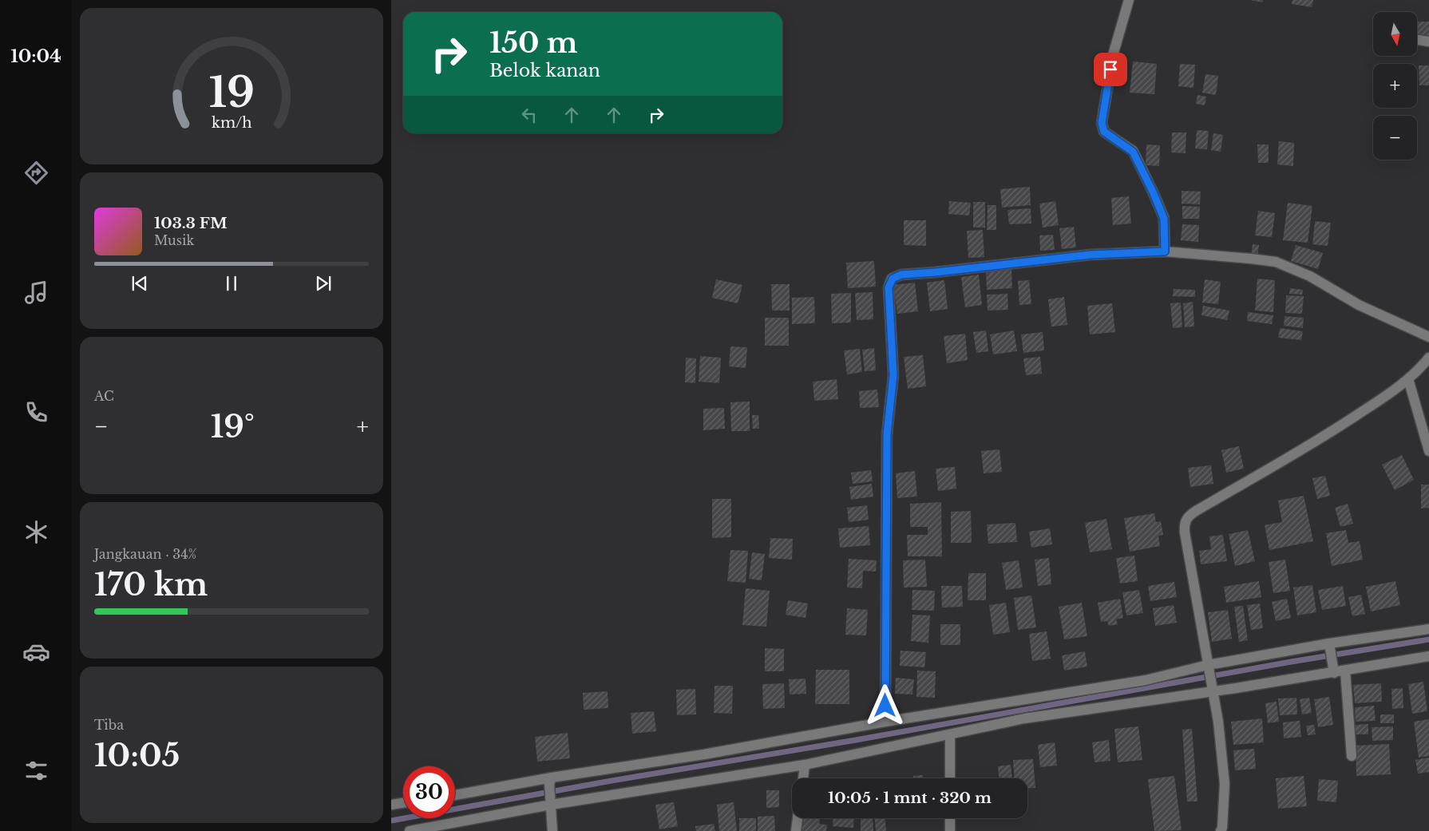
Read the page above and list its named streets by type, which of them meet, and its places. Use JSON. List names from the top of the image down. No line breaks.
{"north":"bottom","page":{"tabs":"10:04","map_buttons":["+","−"],"turn":["150 m","Belok kanan"],"song":["103.3 FM","Musik"],"tile":["AC",["Jangkauan · 34%","170 km"],["Tiba","10:05"]],"heat":["−","19°","+"],"limit":"30","trip":"10:05 · 1 mnt · 320 m","gauge":["19","km/h"]}}
